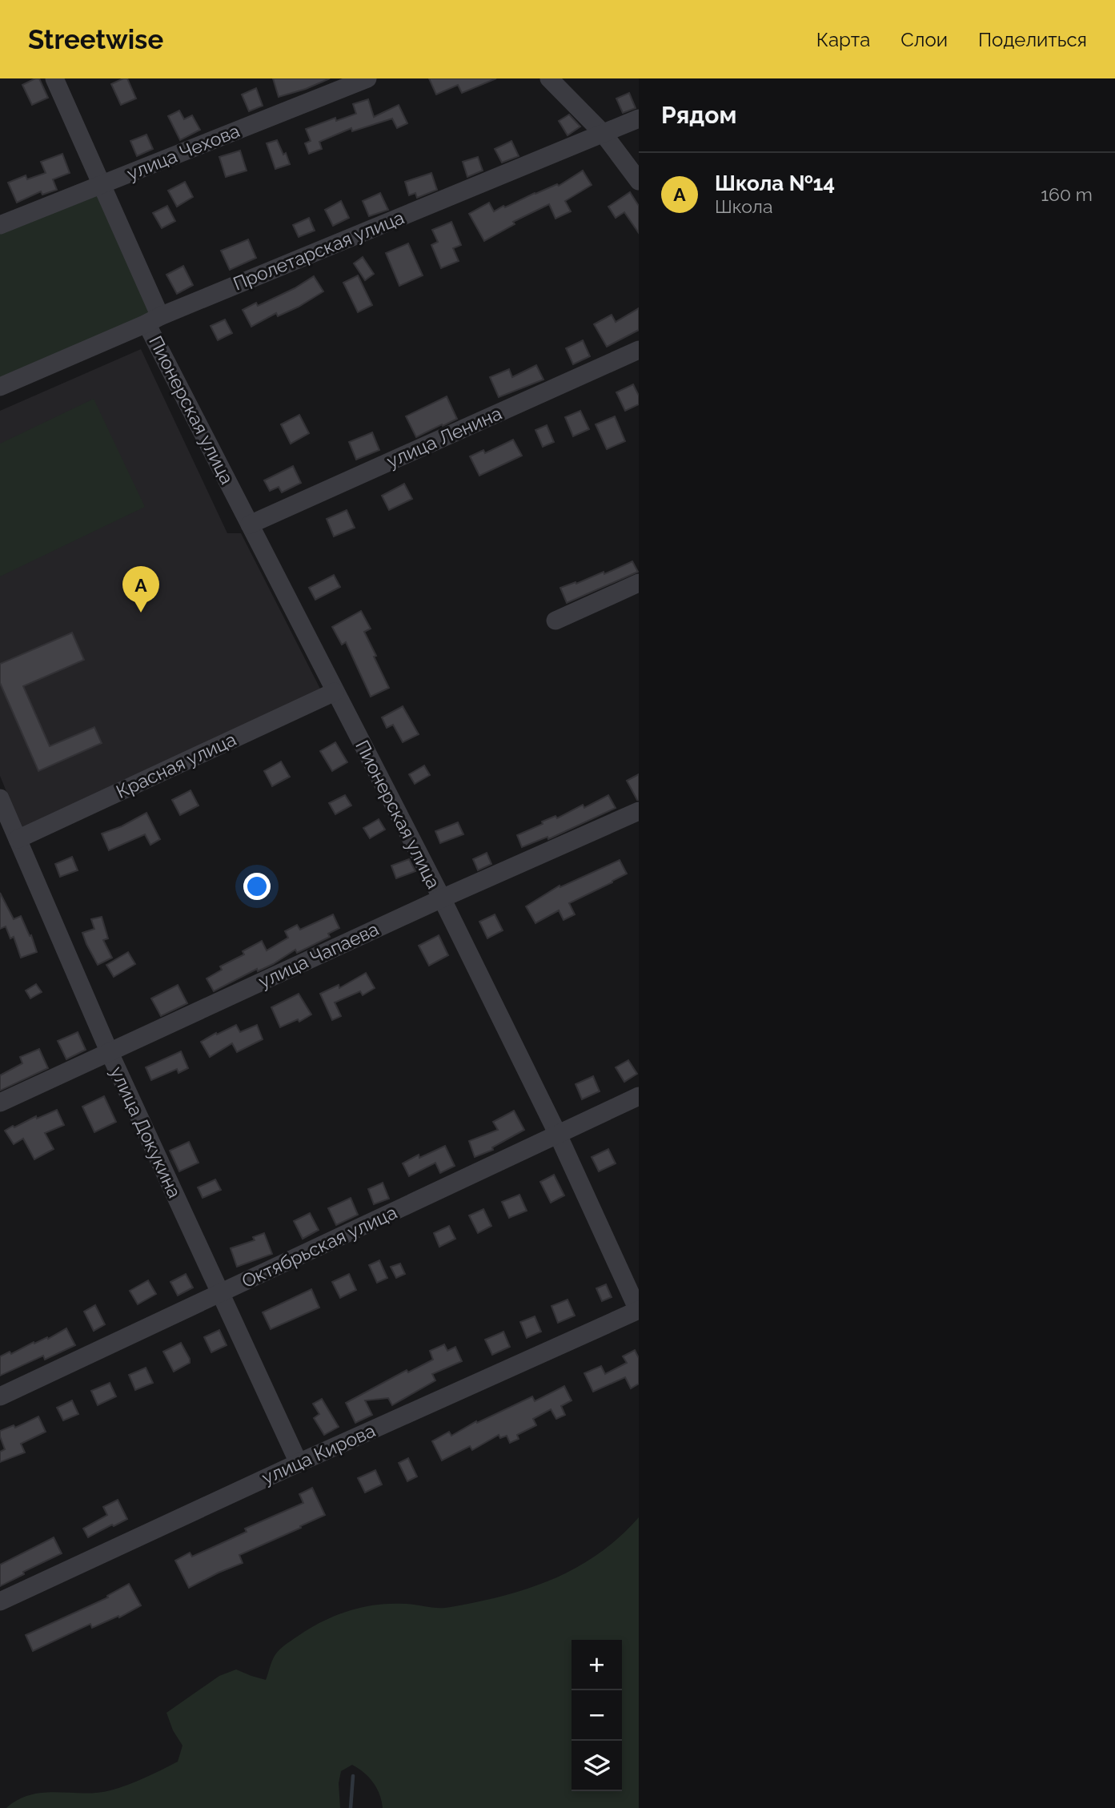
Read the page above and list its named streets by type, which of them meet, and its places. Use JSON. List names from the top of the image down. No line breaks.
{"streets":{"street":["улица Чехова","Пролетарская улица","Пионерская улица","улица Ленина","Красная улица","улица Чапаева","улица Докукина","Октябрьская улица","улица Кирова"]},"crossings":[["улица Чехова","Пионерская улица"],["Пролетарская улица","Пионерская улица"],["Пионерская улица","улица Ленина"],["Пионерская улица","Красная улица"],["Пионерская улица","улица Чапаева"],["Пионерская улица","Октябрьская улица"],["Пионерская улица","улица Кирова"],["Красная улица","улица Докукина"],["улица Чапаева","улица Докукина"],["улица Докукина","Октябрьская улица"],["улица Докукина","улица Кирова"]],"page":{"header":"Streetwise","nav":["Карта","Слои","Поделиться"],"heading":"Рядом","list":[{"mark":"A","name":"Школа №14","note":"Школа","value":"160 m"}],"pins":"A","map_buttons":["+","−"]}}
